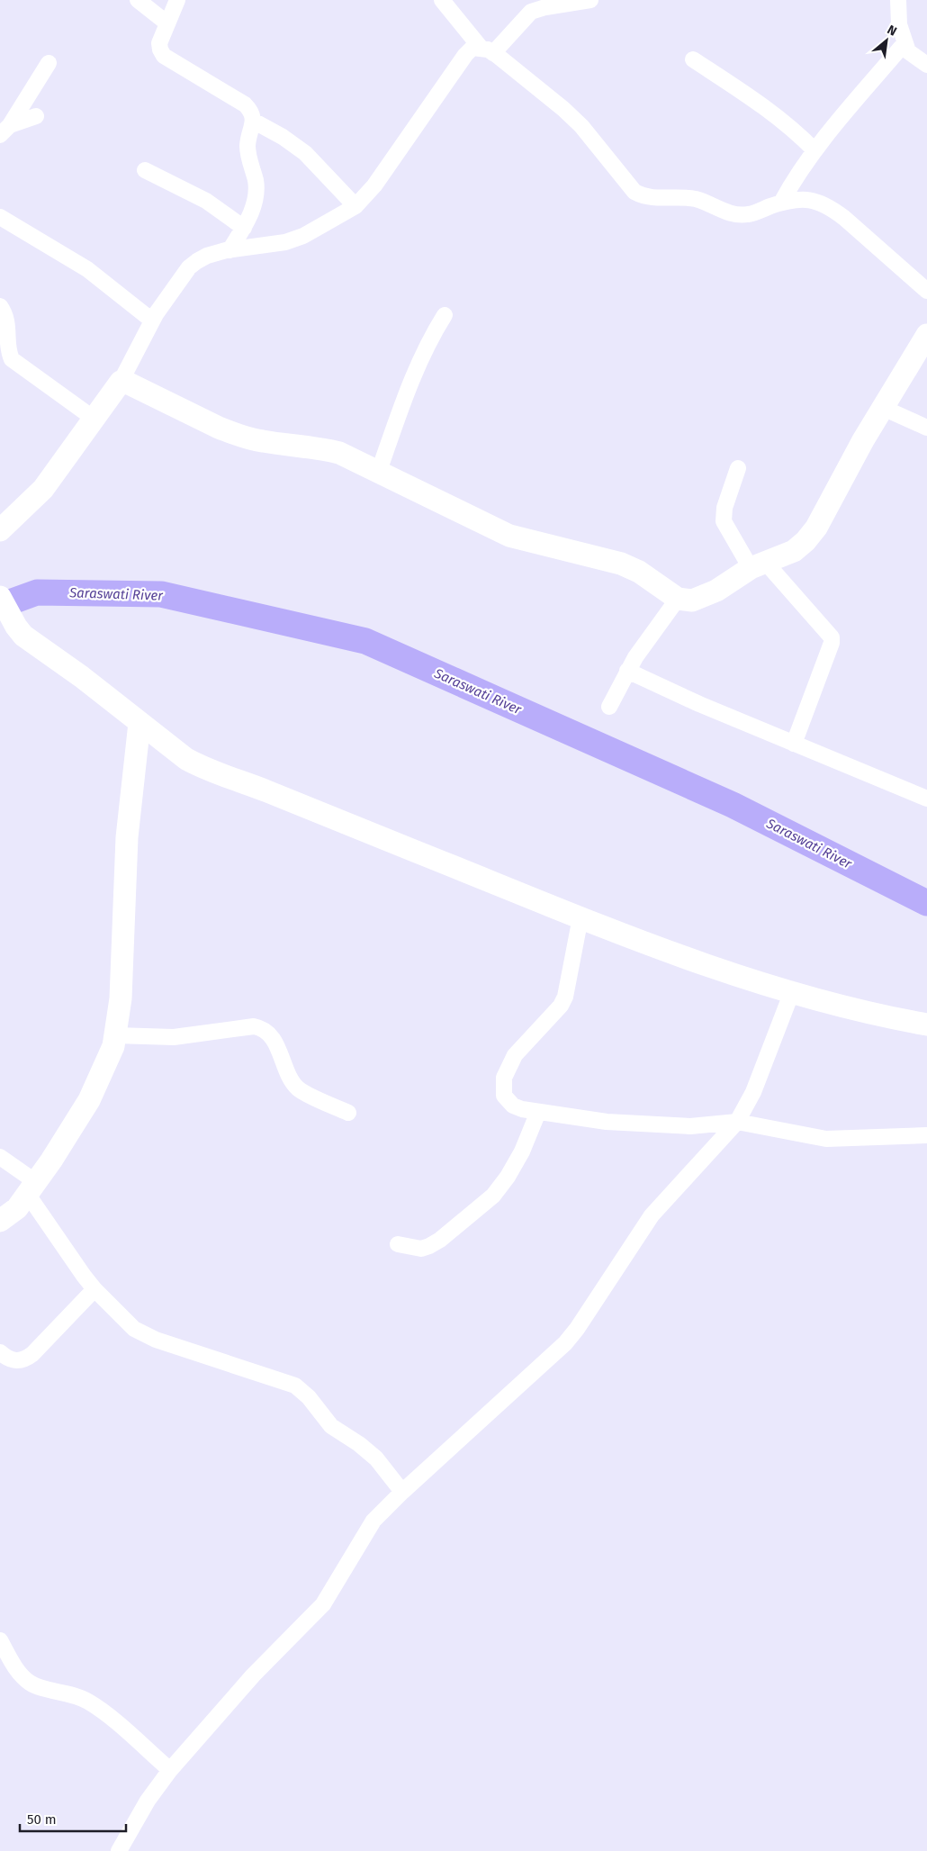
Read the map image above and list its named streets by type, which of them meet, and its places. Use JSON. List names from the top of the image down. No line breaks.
{"water":["Saraswati River"],"scale_bar":"50 m","north":"top right"}
